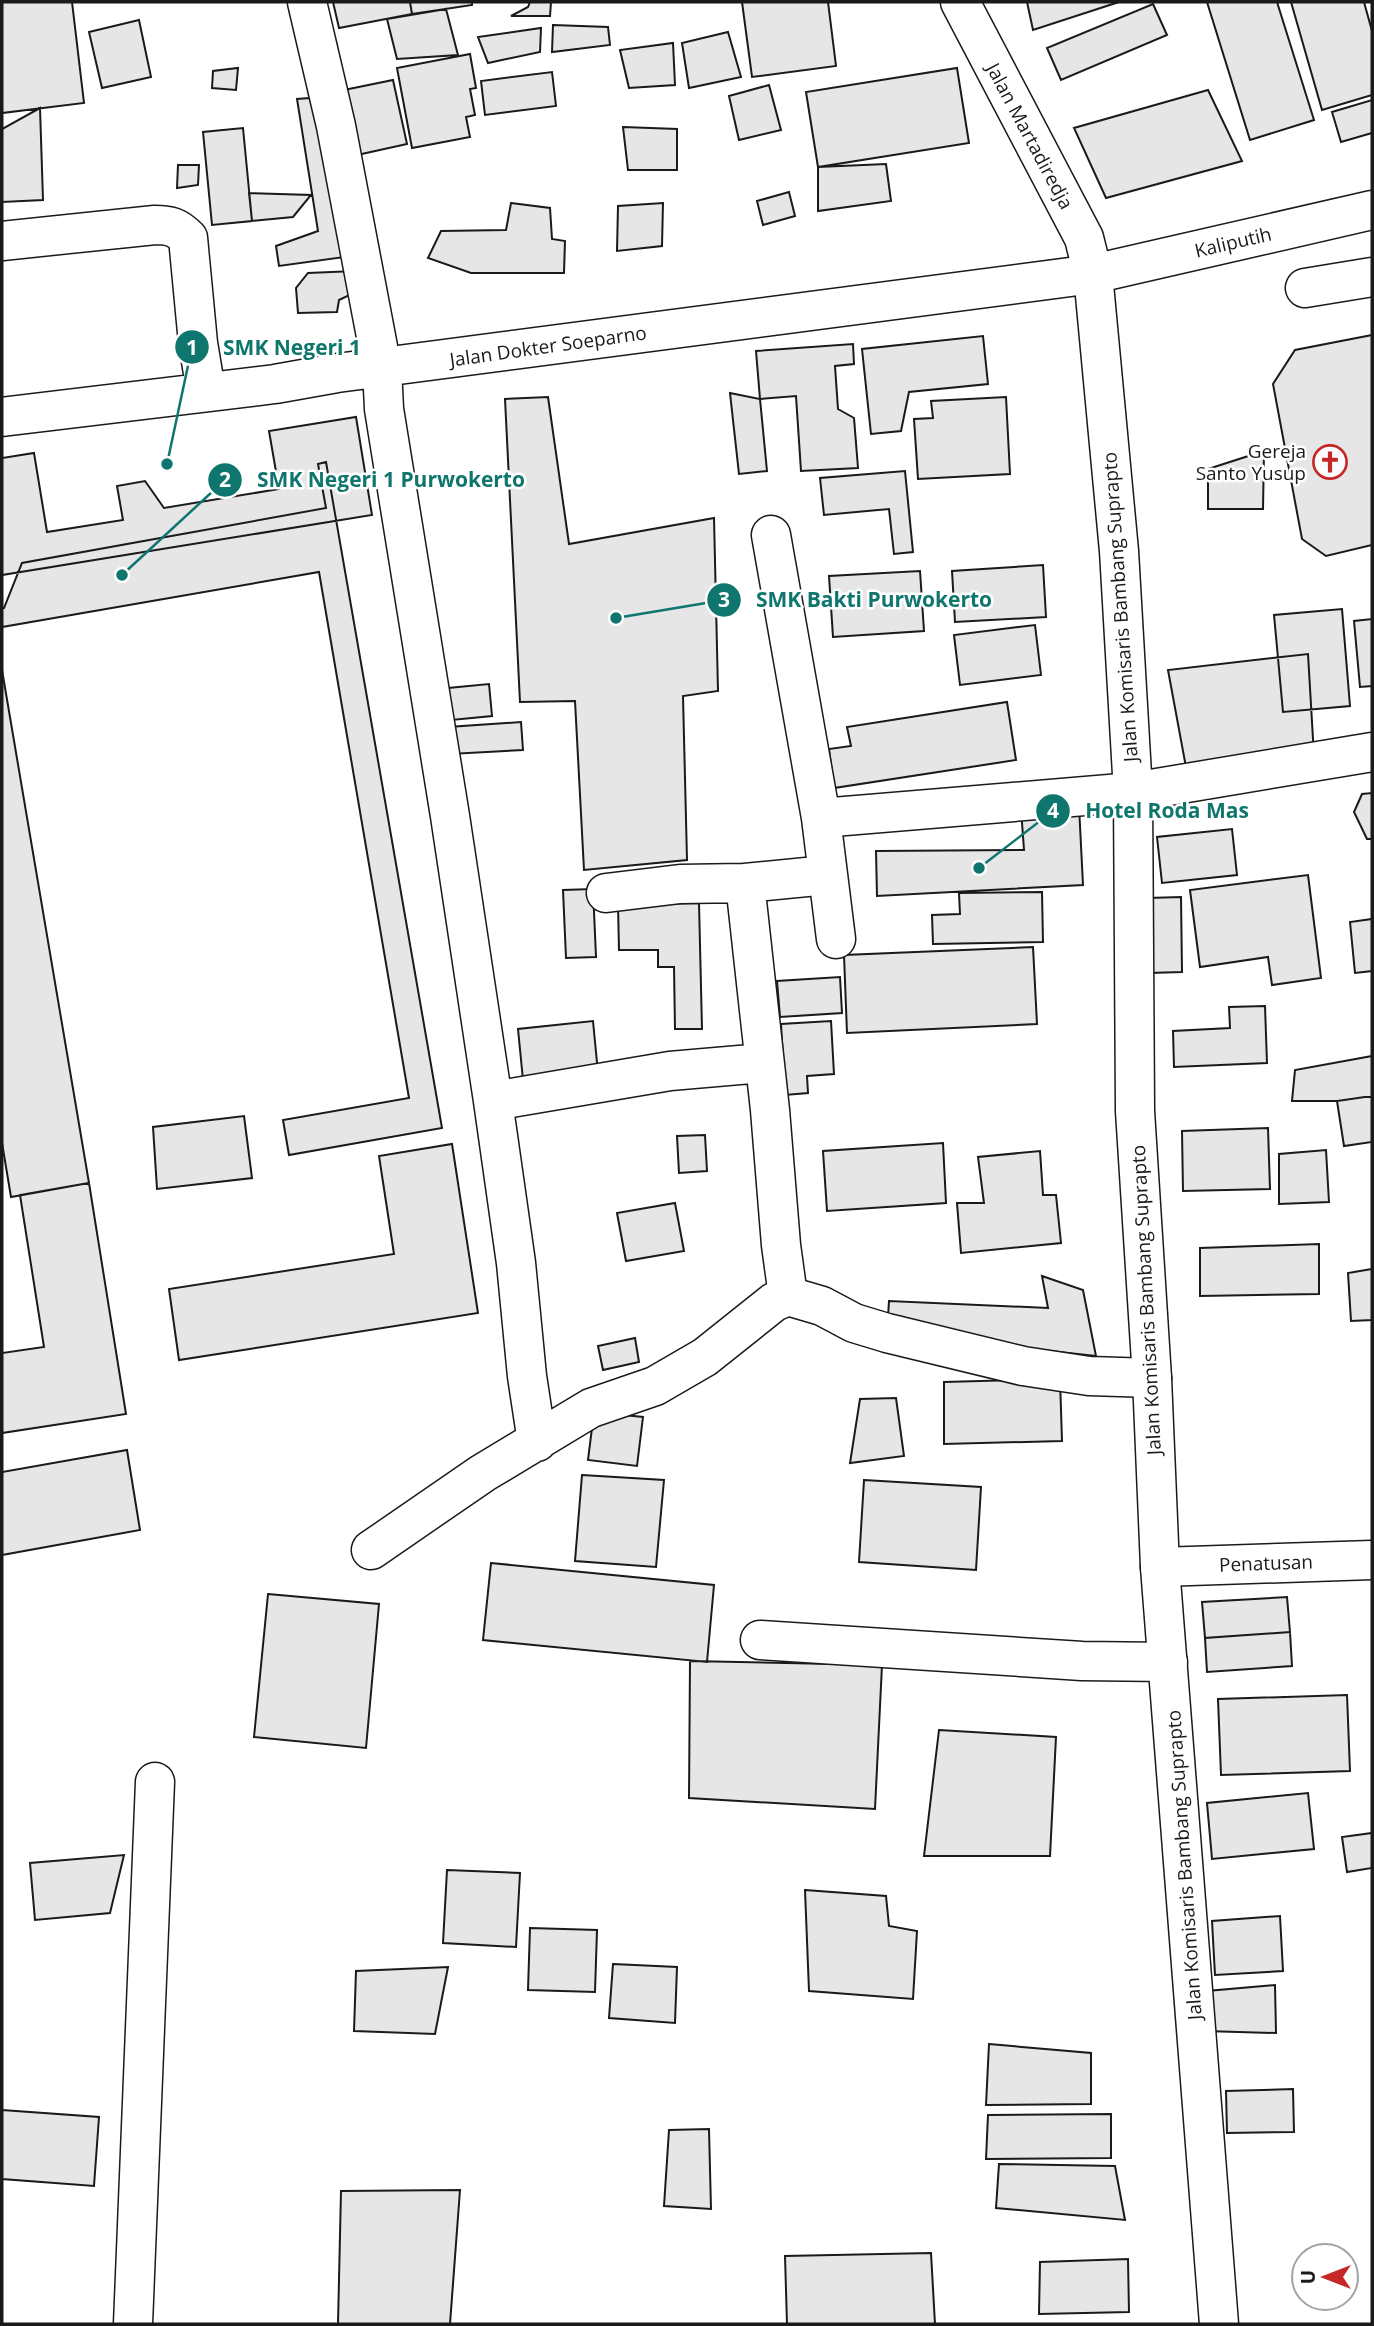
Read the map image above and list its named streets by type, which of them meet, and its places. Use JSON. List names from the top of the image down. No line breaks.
{"streets":{"street":["Jalan Martadiredja","Kaliputih","Jalan Dokter Soeparno","Jalan Komisaris Bambang Suprapto","Penatusan"]},"crossings":[["Jalan Martadiredja","Kaliputih"],["Jalan Martadiredja","Jalan Dokter Soeparno"],["Jalan Martadiredja","Jalan Komisaris Bambang Suprapto"],["Kaliputih","Jalan Dokter Soeparno"],["Kaliputih","Jalan Komisaris Bambang Suprapto"],["Jalan Dokter Soeparno","Jalan Komisaris Bambang Suprapto"],["Jalan Komisaris Bambang Suprapto","Penatusan"]],"places":{"church":["Gereja Santo Yusup"],"other":["SMK Negeri 1","SMK Negeri 1 Purwokerto","SMK Bakti Purwokerto","Hotel Roda Mas"]},"north":"left"}
